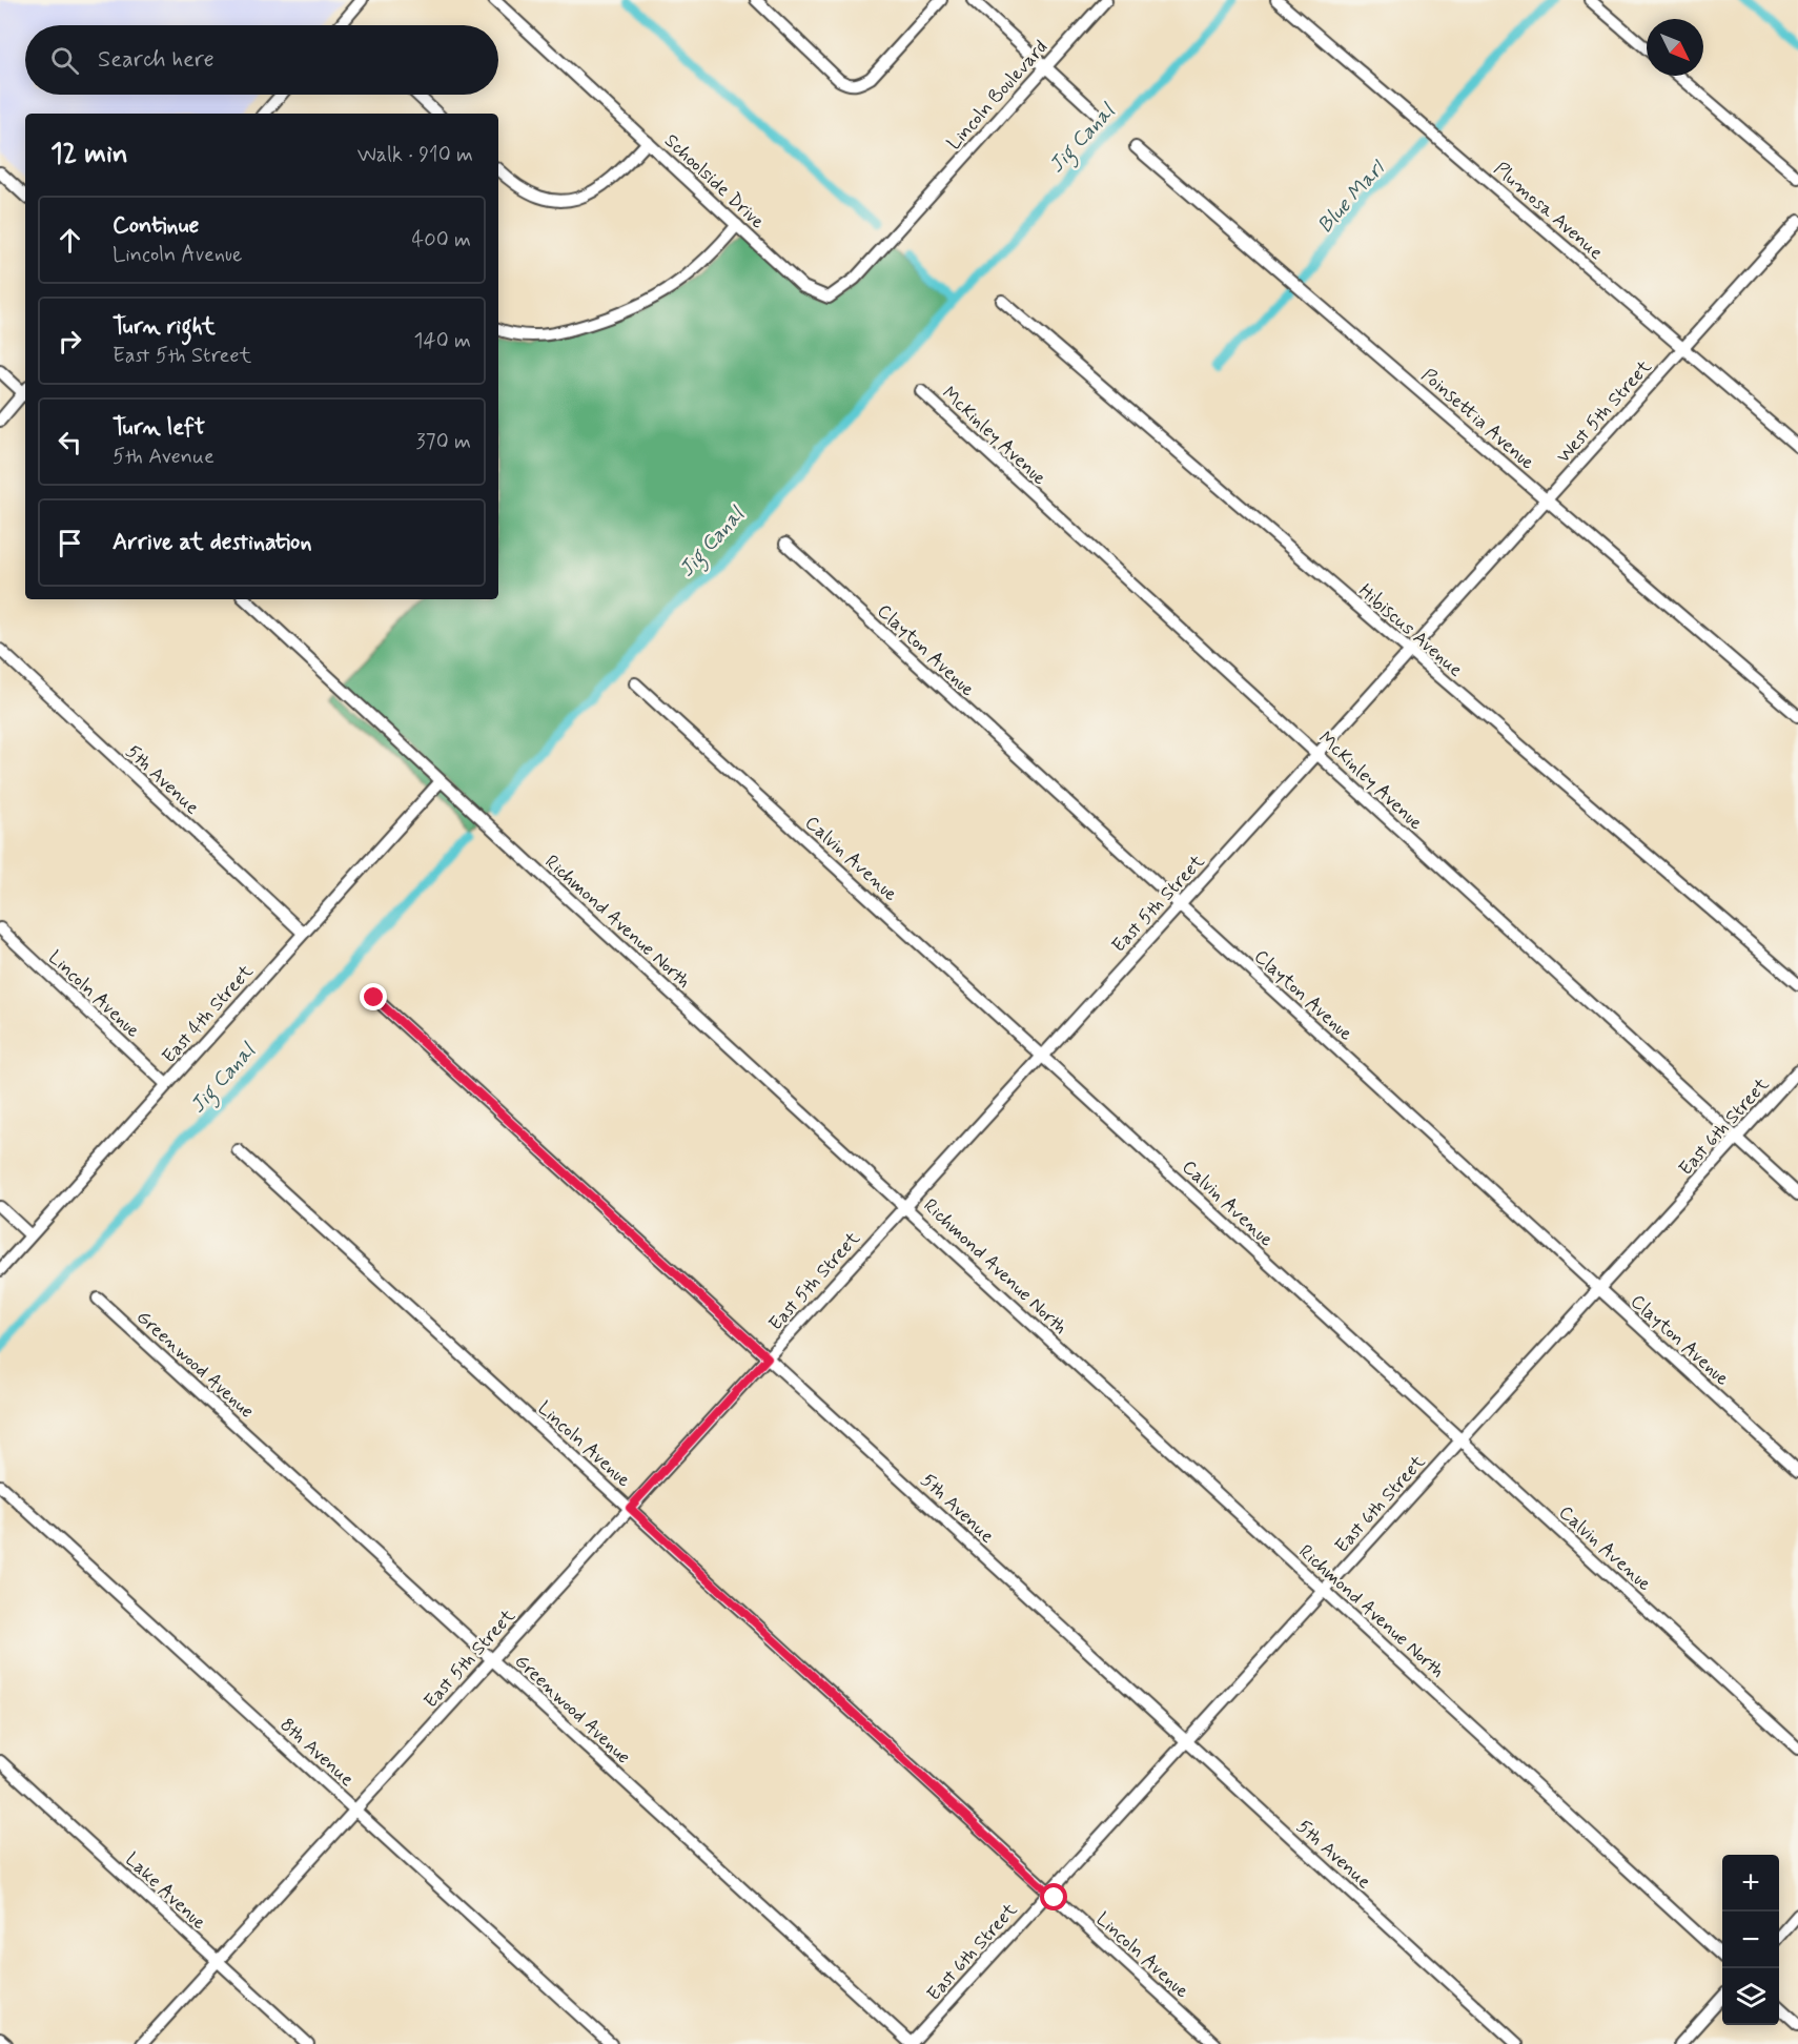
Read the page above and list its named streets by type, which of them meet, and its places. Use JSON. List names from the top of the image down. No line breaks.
{"streets":{"street":["Lincoln Boulevard","Schoolside Drive","Plumosa Avenue","West 5th Street","Poinsettia Avenue","McKinley Avenue","Hibiscus Avenue","Clayton Avenue","5th Avenue","Calvin Avenue","East 5th Street","Richmond Avenue North","Lincoln Avenue","East 4th Street","East 6th Street","Greenwood Avenue","8th Avenue","Lake Avenue"]},"crossings":[["Lincoln Boulevard","Schoolside Drive"],["Plumosa Avenue","West 5th Street"],["West 5th Street","Poinsettia Avenue"],["West 5th Street","Hibiscus Avenue"],["West 5th Street","East 5th Street"],["McKinley Avenue","East 5th Street"],["McKinley Avenue","East 6th Street"],["Hibiscus Avenue","East 5th Street"],["Clayton Avenue","East 5th Street"],["Clayton Avenue","East 6th Street"],["5th Avenue","East 5th Street"],["5th Avenue","East 4th Street"],["5th Avenue","East 6th Street"],["Calvin Avenue","East 5th Street"],["Calvin Avenue","East 6th Street"],["East 5th Street","Richmond Avenue North"],["East 5th Street","Lincoln Avenue"],["East 5th Street","Greenwood Avenue"],["East 5th Street","8th Avenue"],["East 5th Street","Lake Avenue"],["Richmond Avenue North","East 4th Street"],["Richmond Avenue North","East 6th Street"],["Lincoln Avenue","East 4th Street"],["Lincoln Avenue","East 6th Street"],["East 6th Street","Greenwood Avenue"]],"water":["Jig Canal","Blue Marl"],"north":"bottom right","page":{"search":"Search here","heading":["12 min","Walk · 910 m"],"list":[["Continue","Lincoln Avenue","400 m"],["Turn right","East 5th Street","140 m"],["Turn left","5th Avenue","370 m"],"Arrive at destination"],"map_buttons":["+","−"]}}
